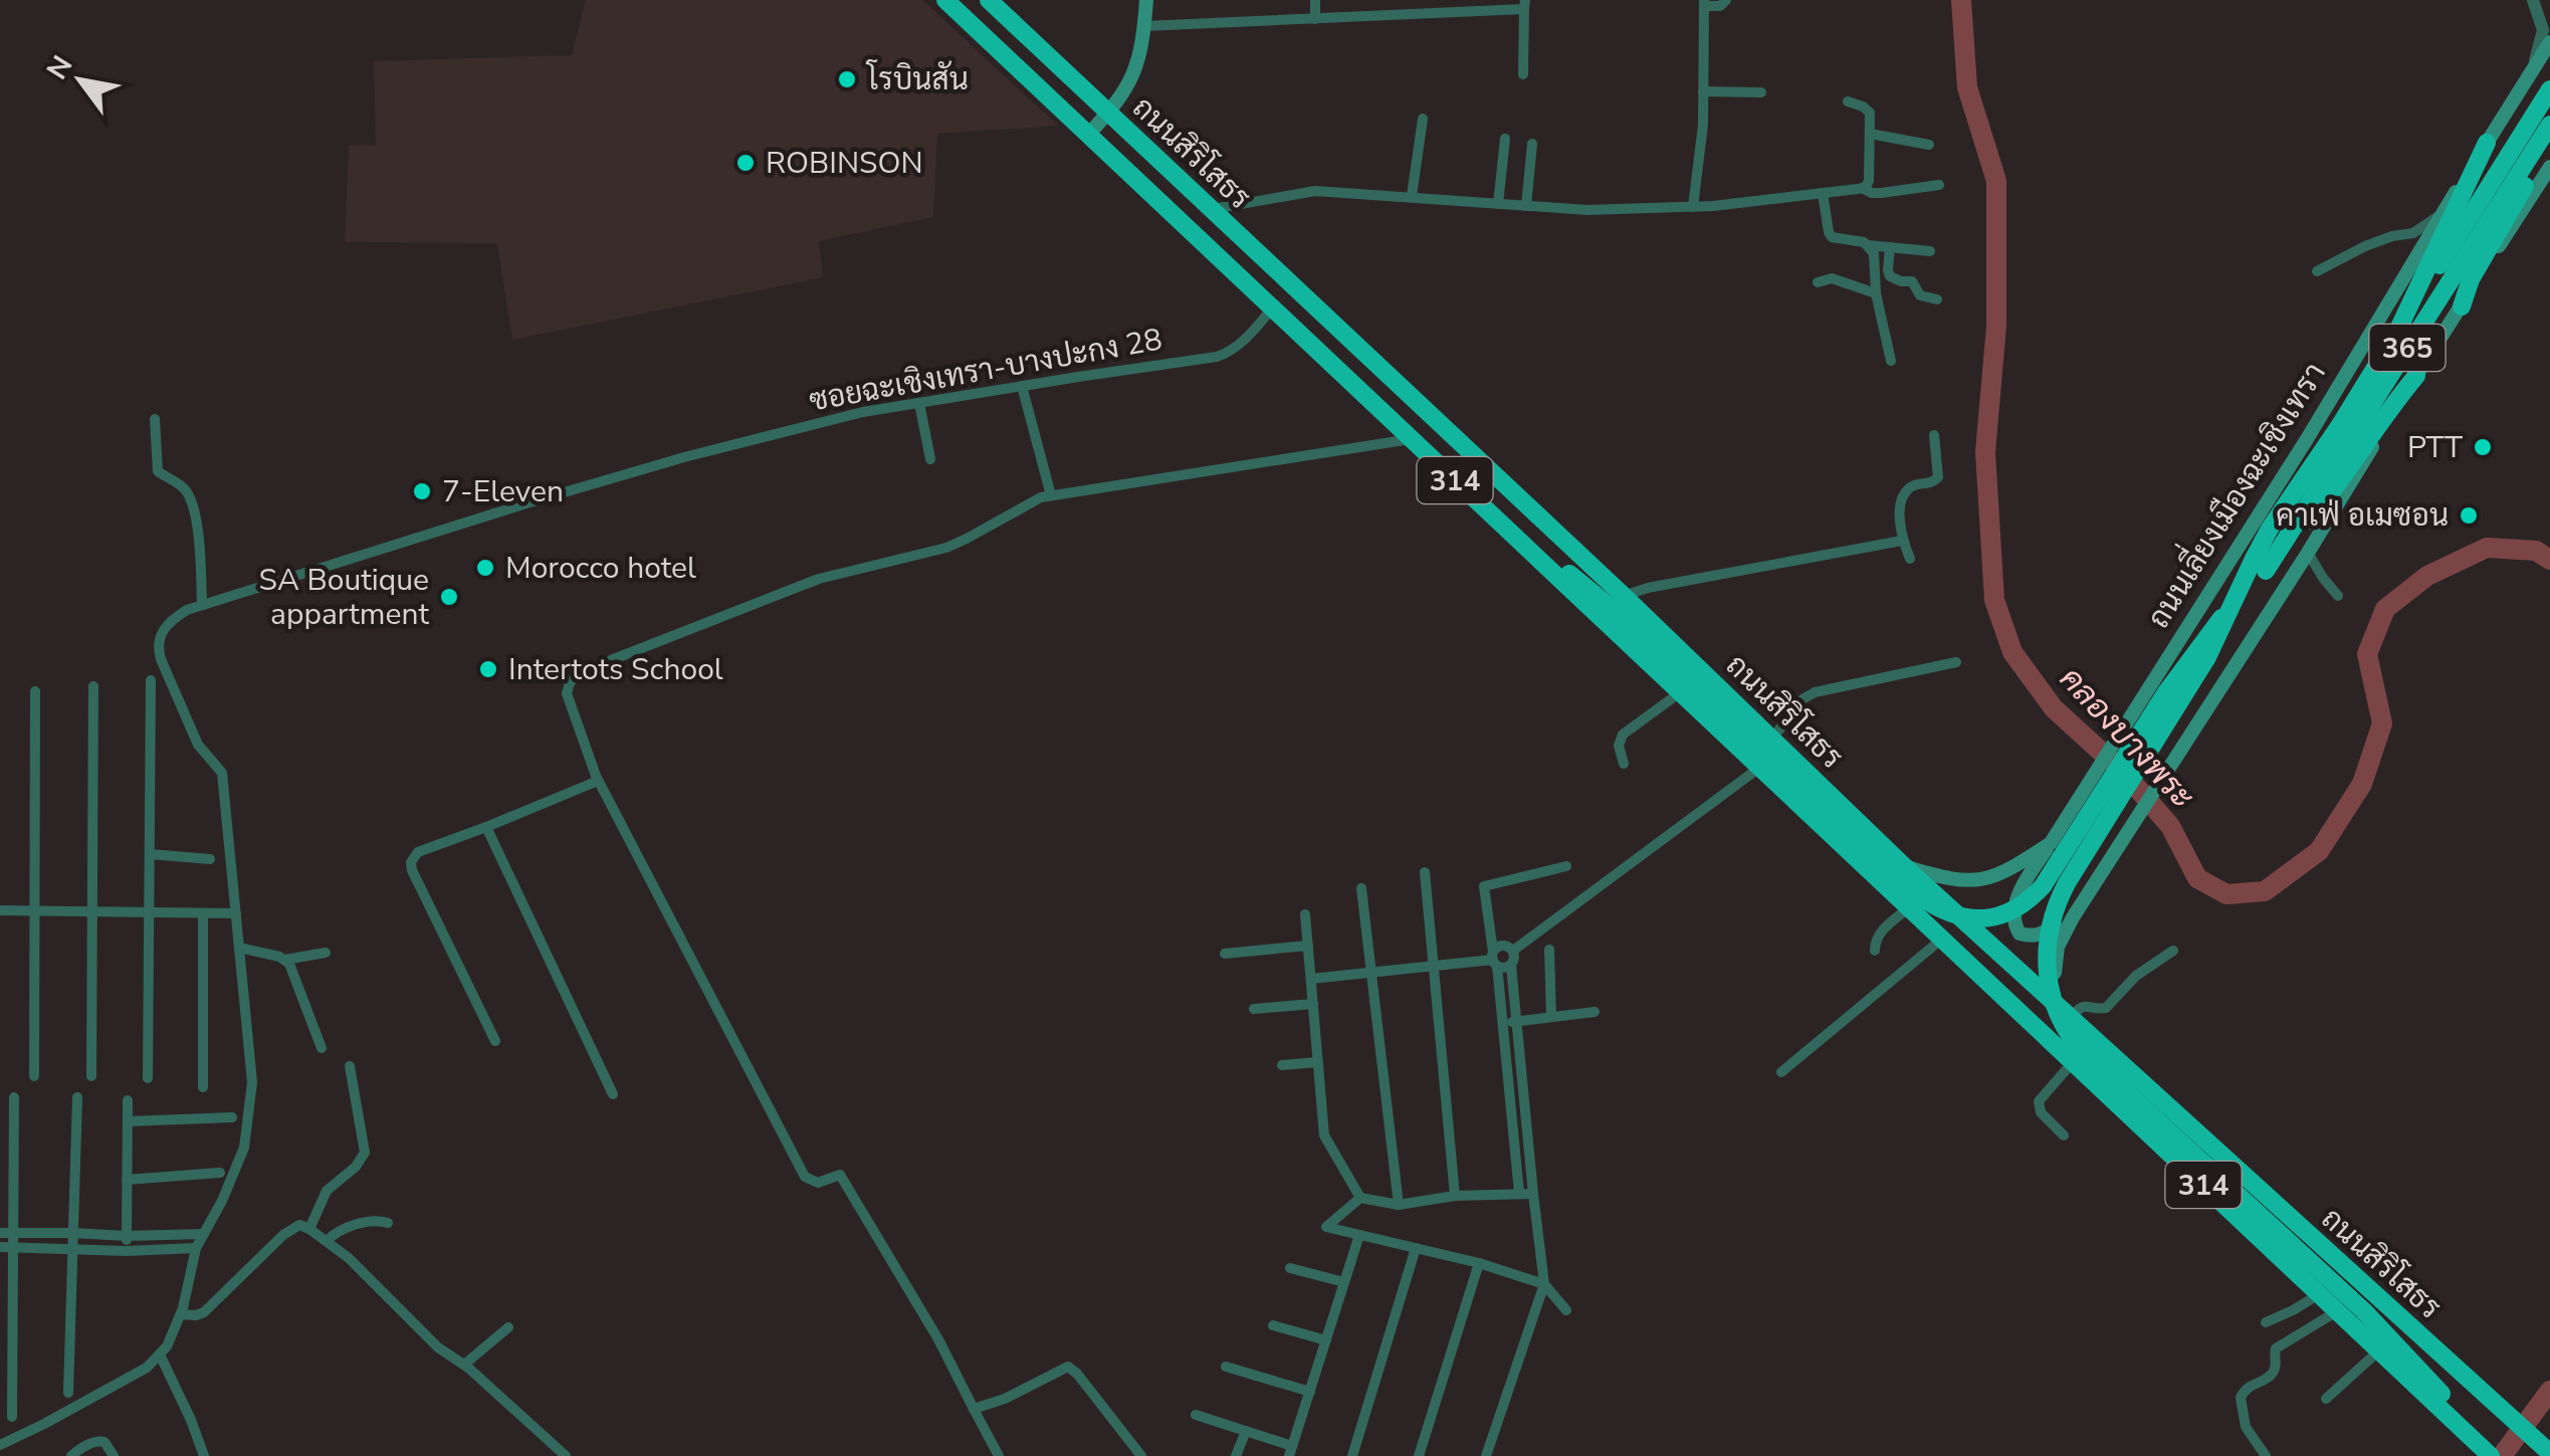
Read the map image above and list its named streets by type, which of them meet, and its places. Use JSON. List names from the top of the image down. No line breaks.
{"streets":{"highway":["ถนนสิริโสธร","365","314"],"main road":["ถนนเลี่ยงเมืองฉะเชิงเทรา"],"street":["ซอยฉะเชิงเทรา-บางปะกง 28"]},"crossings":[["ถนนสิริโสธร","365"],["ถนนสิริโสธร","ซอยฉะเชิงเทรา-บางปะกง 28"],["ถนนสิริโสธร","ถนนเลี่ยงเมืองฉะเชิงเทรา"]],"water":["คลองบางพระ"],"places":["โรบินสัน","ROBINSON","PTT","7-Eleven","คาเฟ่ อเมซอน","Morocco hotel","SA Boutique appartment","Intertots School"],"north":"top left"}
